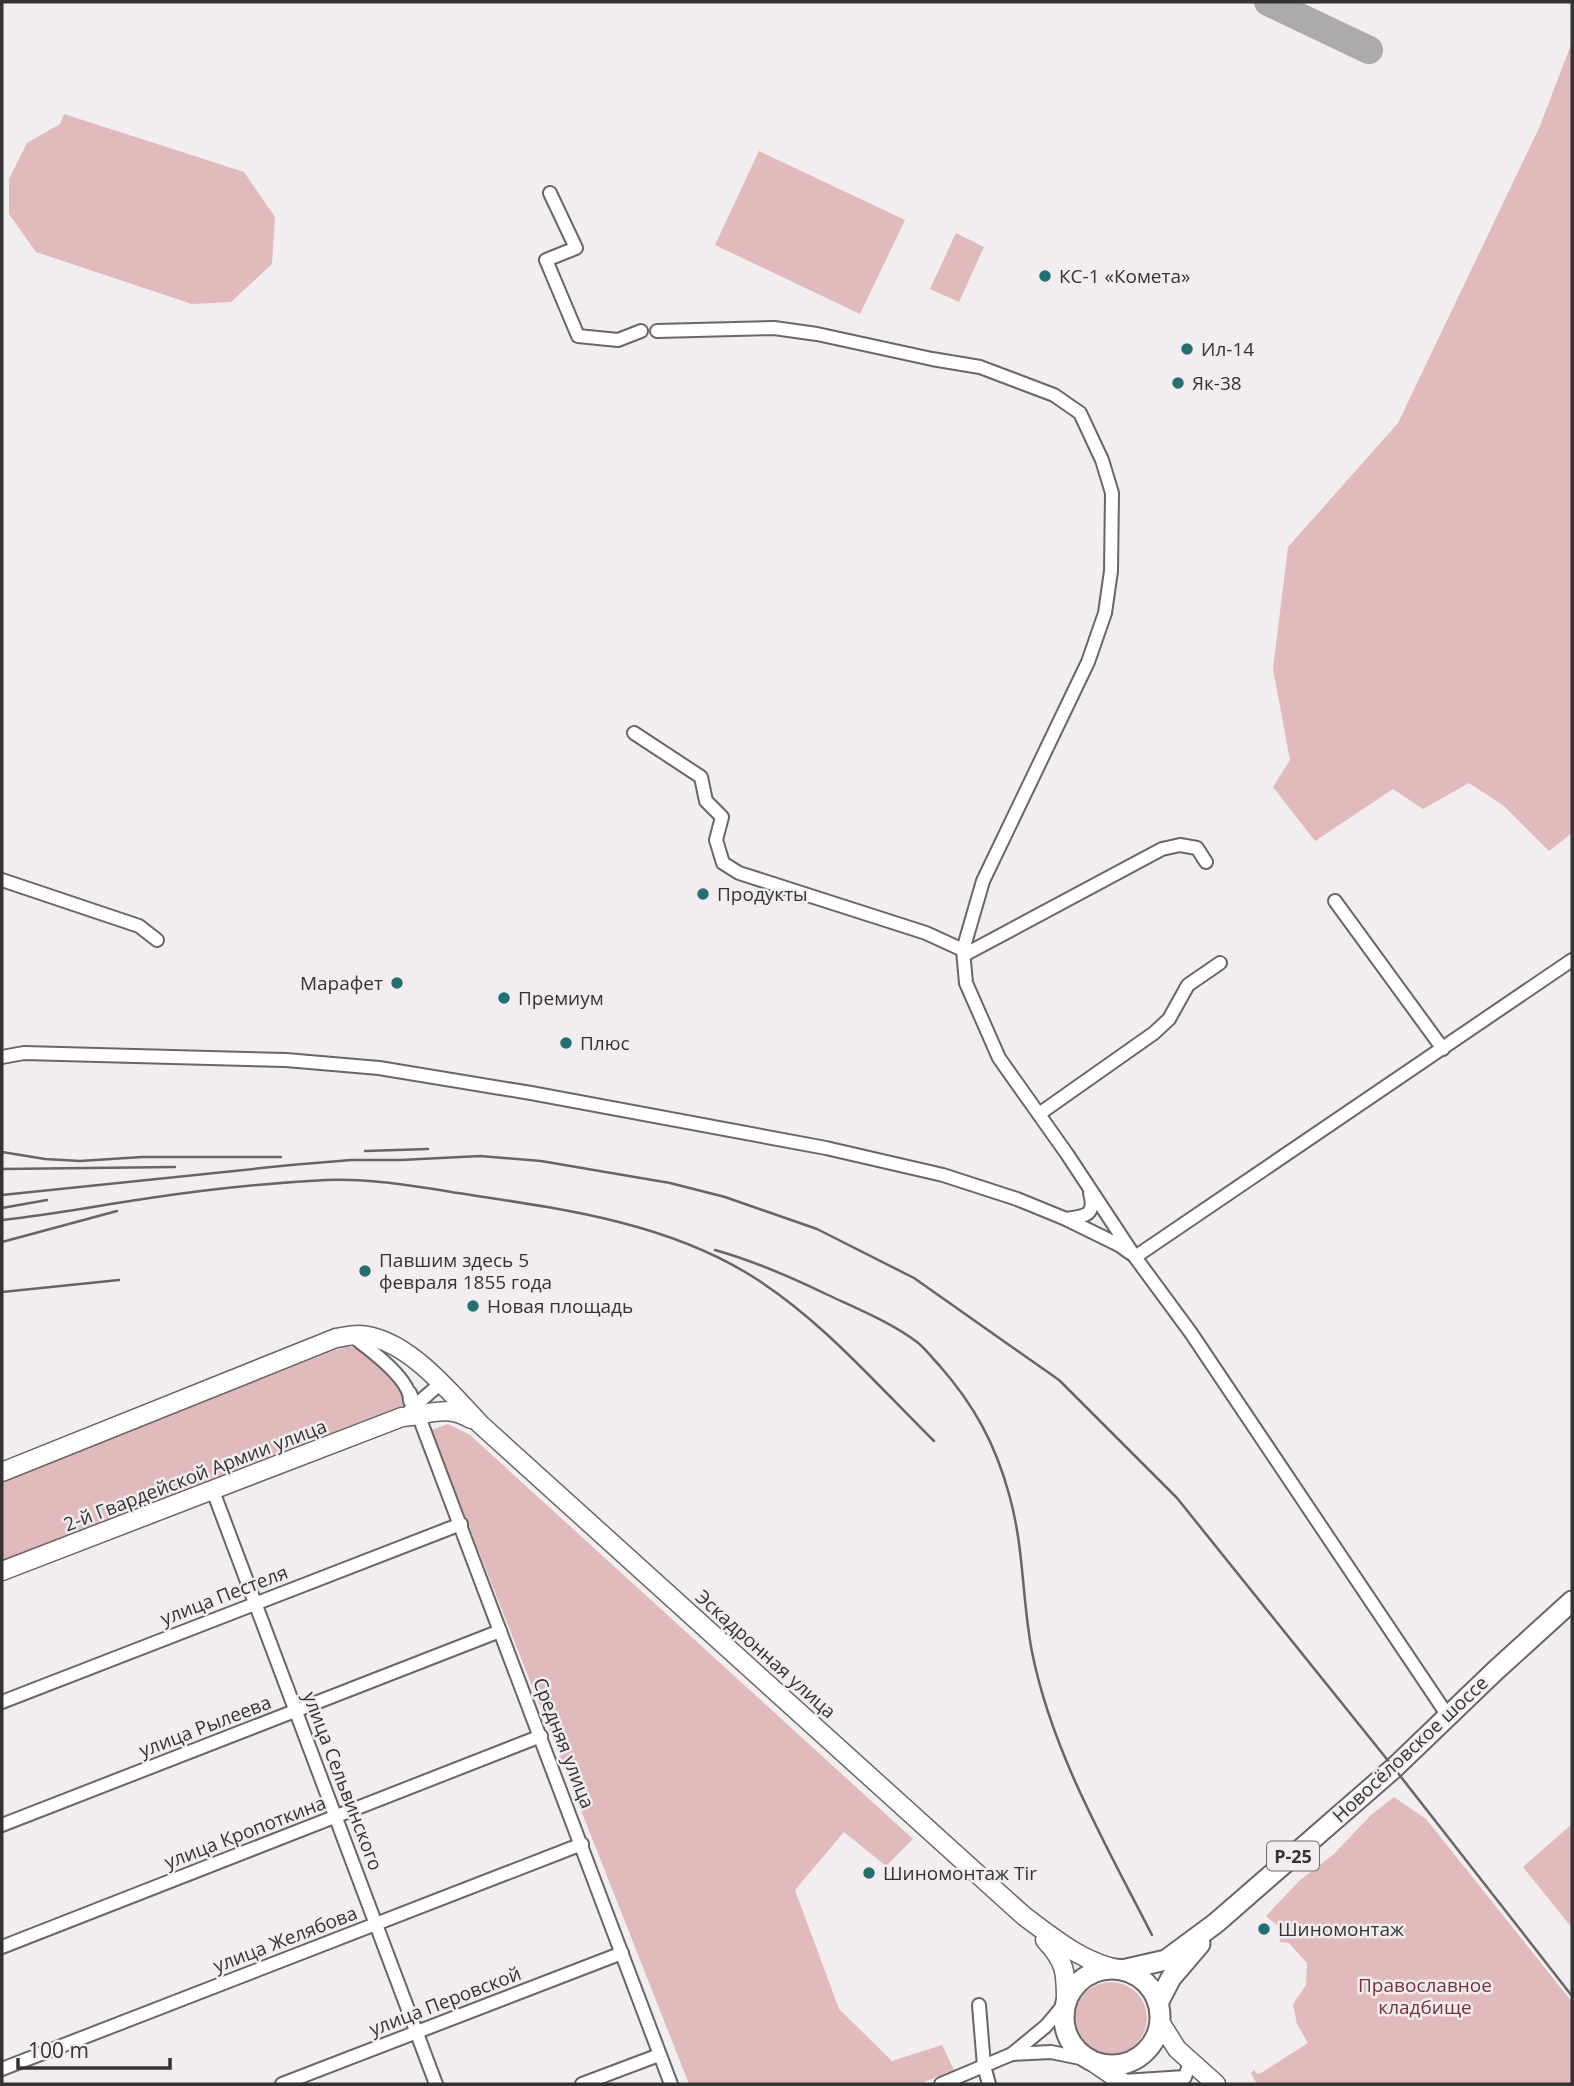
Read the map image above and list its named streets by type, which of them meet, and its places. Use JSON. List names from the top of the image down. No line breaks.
{"streets":{"main road":["2-й Гвардейской Армии улица","Эскадронная улица","Новосёловское шоссе","Р-25"],"street":["улица Пестеля","улица Рылеева","Средняя улица","улица Сельвинского","улица Кропоткина","улица Желябова","улица Перовской"]},"crossings":[["2-й Гвардейской Армии улица","Эскадронная улица"],["2-й Гвардейской Армии улица","Средняя улица"],["2-й Гвардейской Армии улица","улица Сельвинского"],["улица Пестеля","Средняя улица"],["улица Пестеля","улица Сельвинского"],["улица Рылеева","Средняя улица"],["улица Рылеева","улица Сельвинского"],["Средняя улица","улица Кропоткина"],["Средняя улица","улица Желябова"],["Средняя улица","улица Перовской"],["улица Сельвинского","улица Кропоткина"],["улица Сельвинского","улица Желябова"],["улица Сельвинского","улица Перовской"]],"parks":["Православное кладбище"],"places":["КС-1 «Комета»","Ил-14","Як-38","Продукты","Марафет","Премиум","Плюс","Павшим здесь 5 февраля 1855 года","Новая площадь","Шиномонтаж Tir","Шиномонтаж"],"scale_bar":"100 m"}
